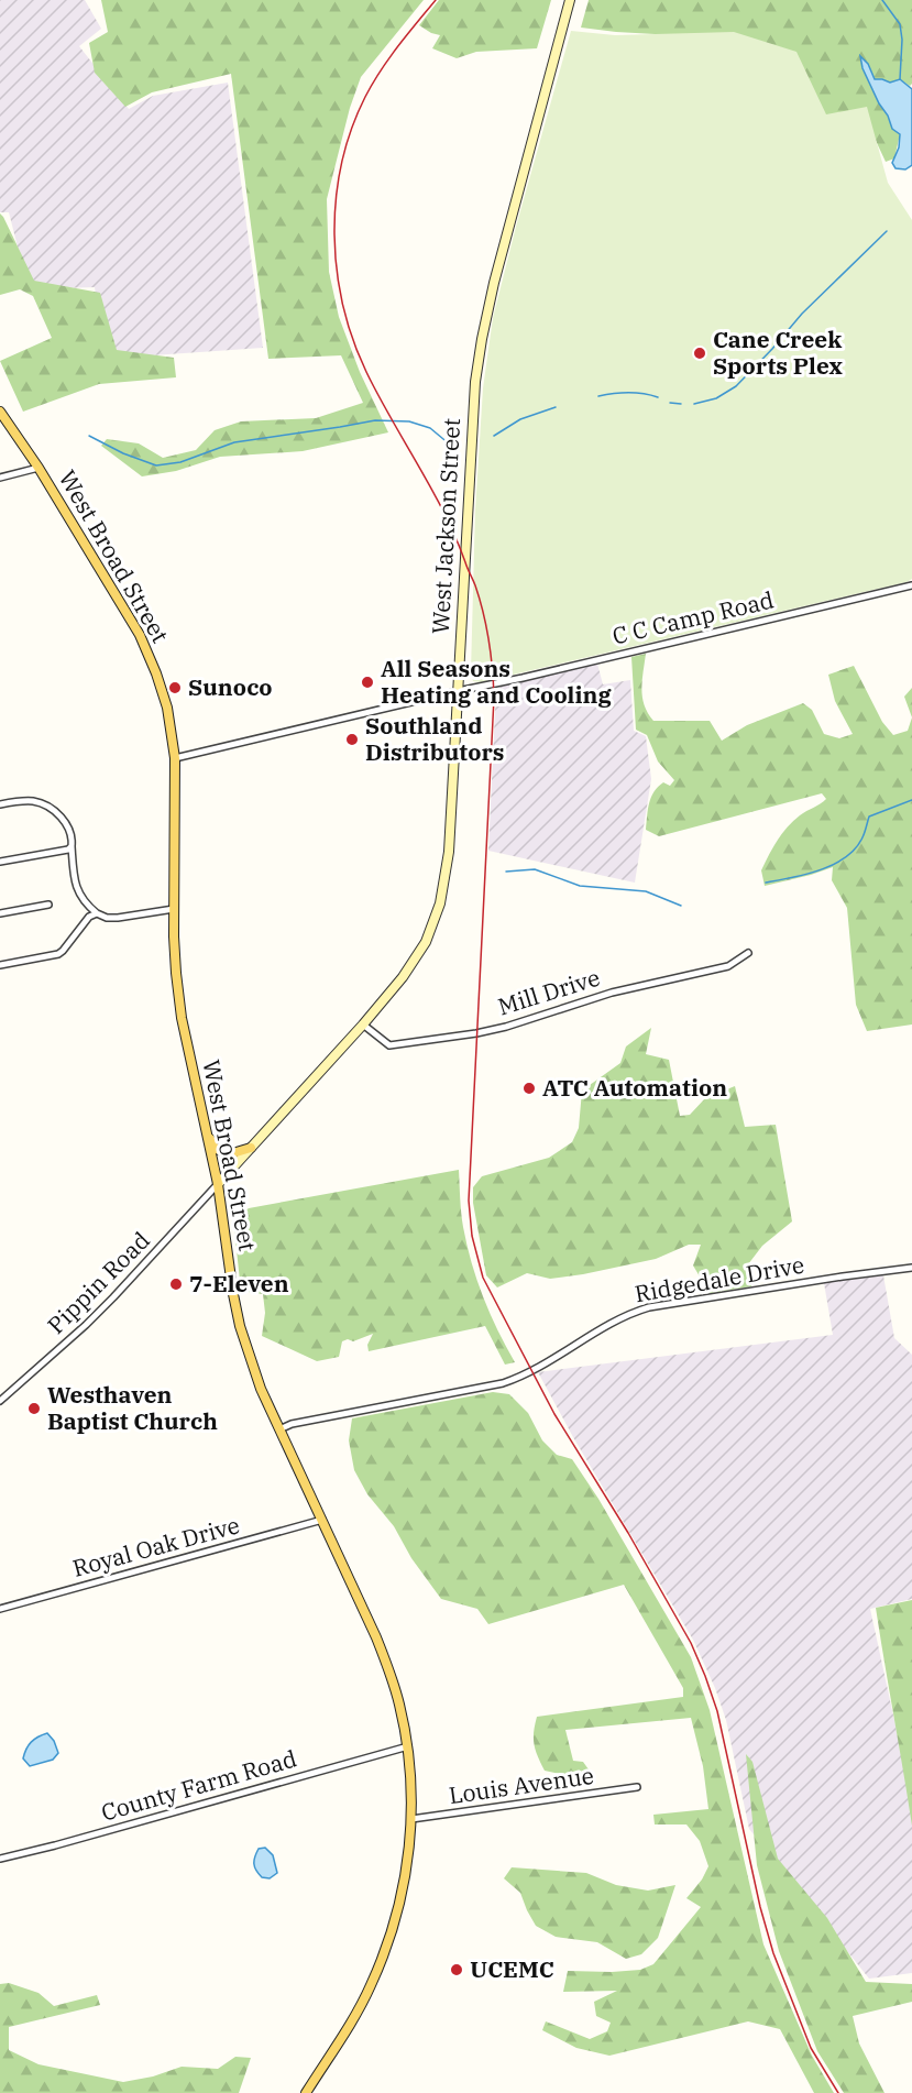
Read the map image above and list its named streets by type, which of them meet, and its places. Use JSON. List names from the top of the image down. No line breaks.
{"streets":{"main road":["West Broad Street"],"street":["West Jackson Street","C C Camp Road","Mill Drive","Ridgedale Drive","Pippin Road","Royal Oak Drive","County Farm Road","Louis Avenue"]},"crossings":[["West Jackson Street","West Broad Street"],["West Jackson Street","C C Camp Road"],["West Jackson Street","Mill Drive"],["West Jackson Street","Pippin Road"],["West Broad Street","C C Camp Road"],["West Broad Street","Ridgedale Drive"],["West Broad Street","Pippin Road"],["West Broad Street","Royal Oak Drive"],["West Broad Street","County Farm Road"],["West Broad Street","Louis Avenue"]],"places":["Cane Creek Sports Plex","All Seasons Heating and Cooling","Sunoco","Southland Distributors","ATC Automation","7-Eleven","Westhaven Baptist Church","UCEMC"]}
